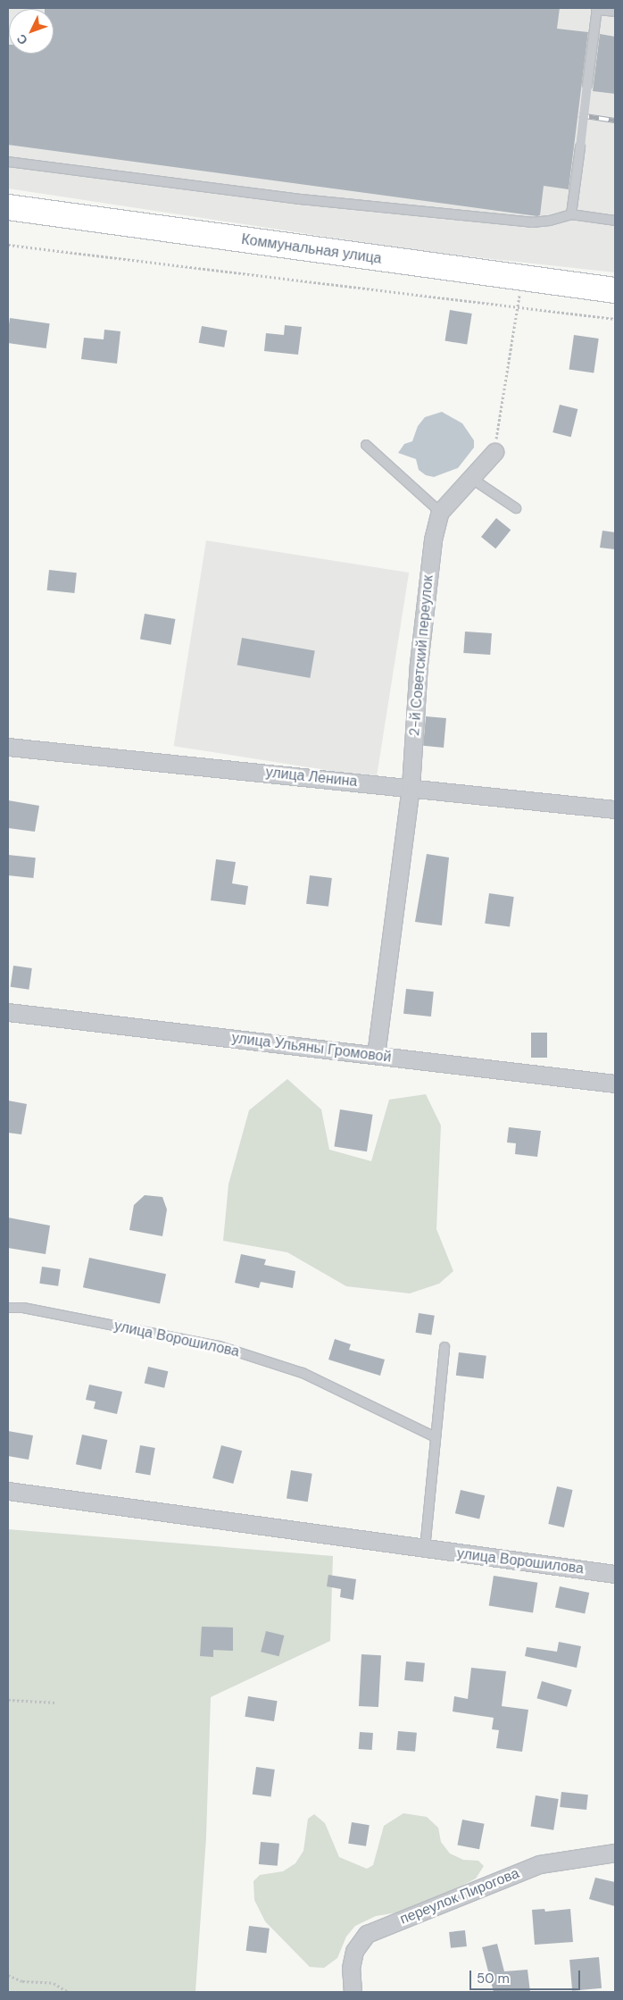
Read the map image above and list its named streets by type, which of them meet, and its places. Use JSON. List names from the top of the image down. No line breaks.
{"streets":{"street":["Коммунальная улица","2-й Советский переулок","улица Ленина","улица Ульяны Громовой","улица Ворошилова","переулок Пирогова"]},"crossings":[["2-й Советский переулок","улица Ленина"],["2-й Советский переулок","улица Ульяны Громовой"]],"scale_bar":"50 m","north":"bottom left"}
